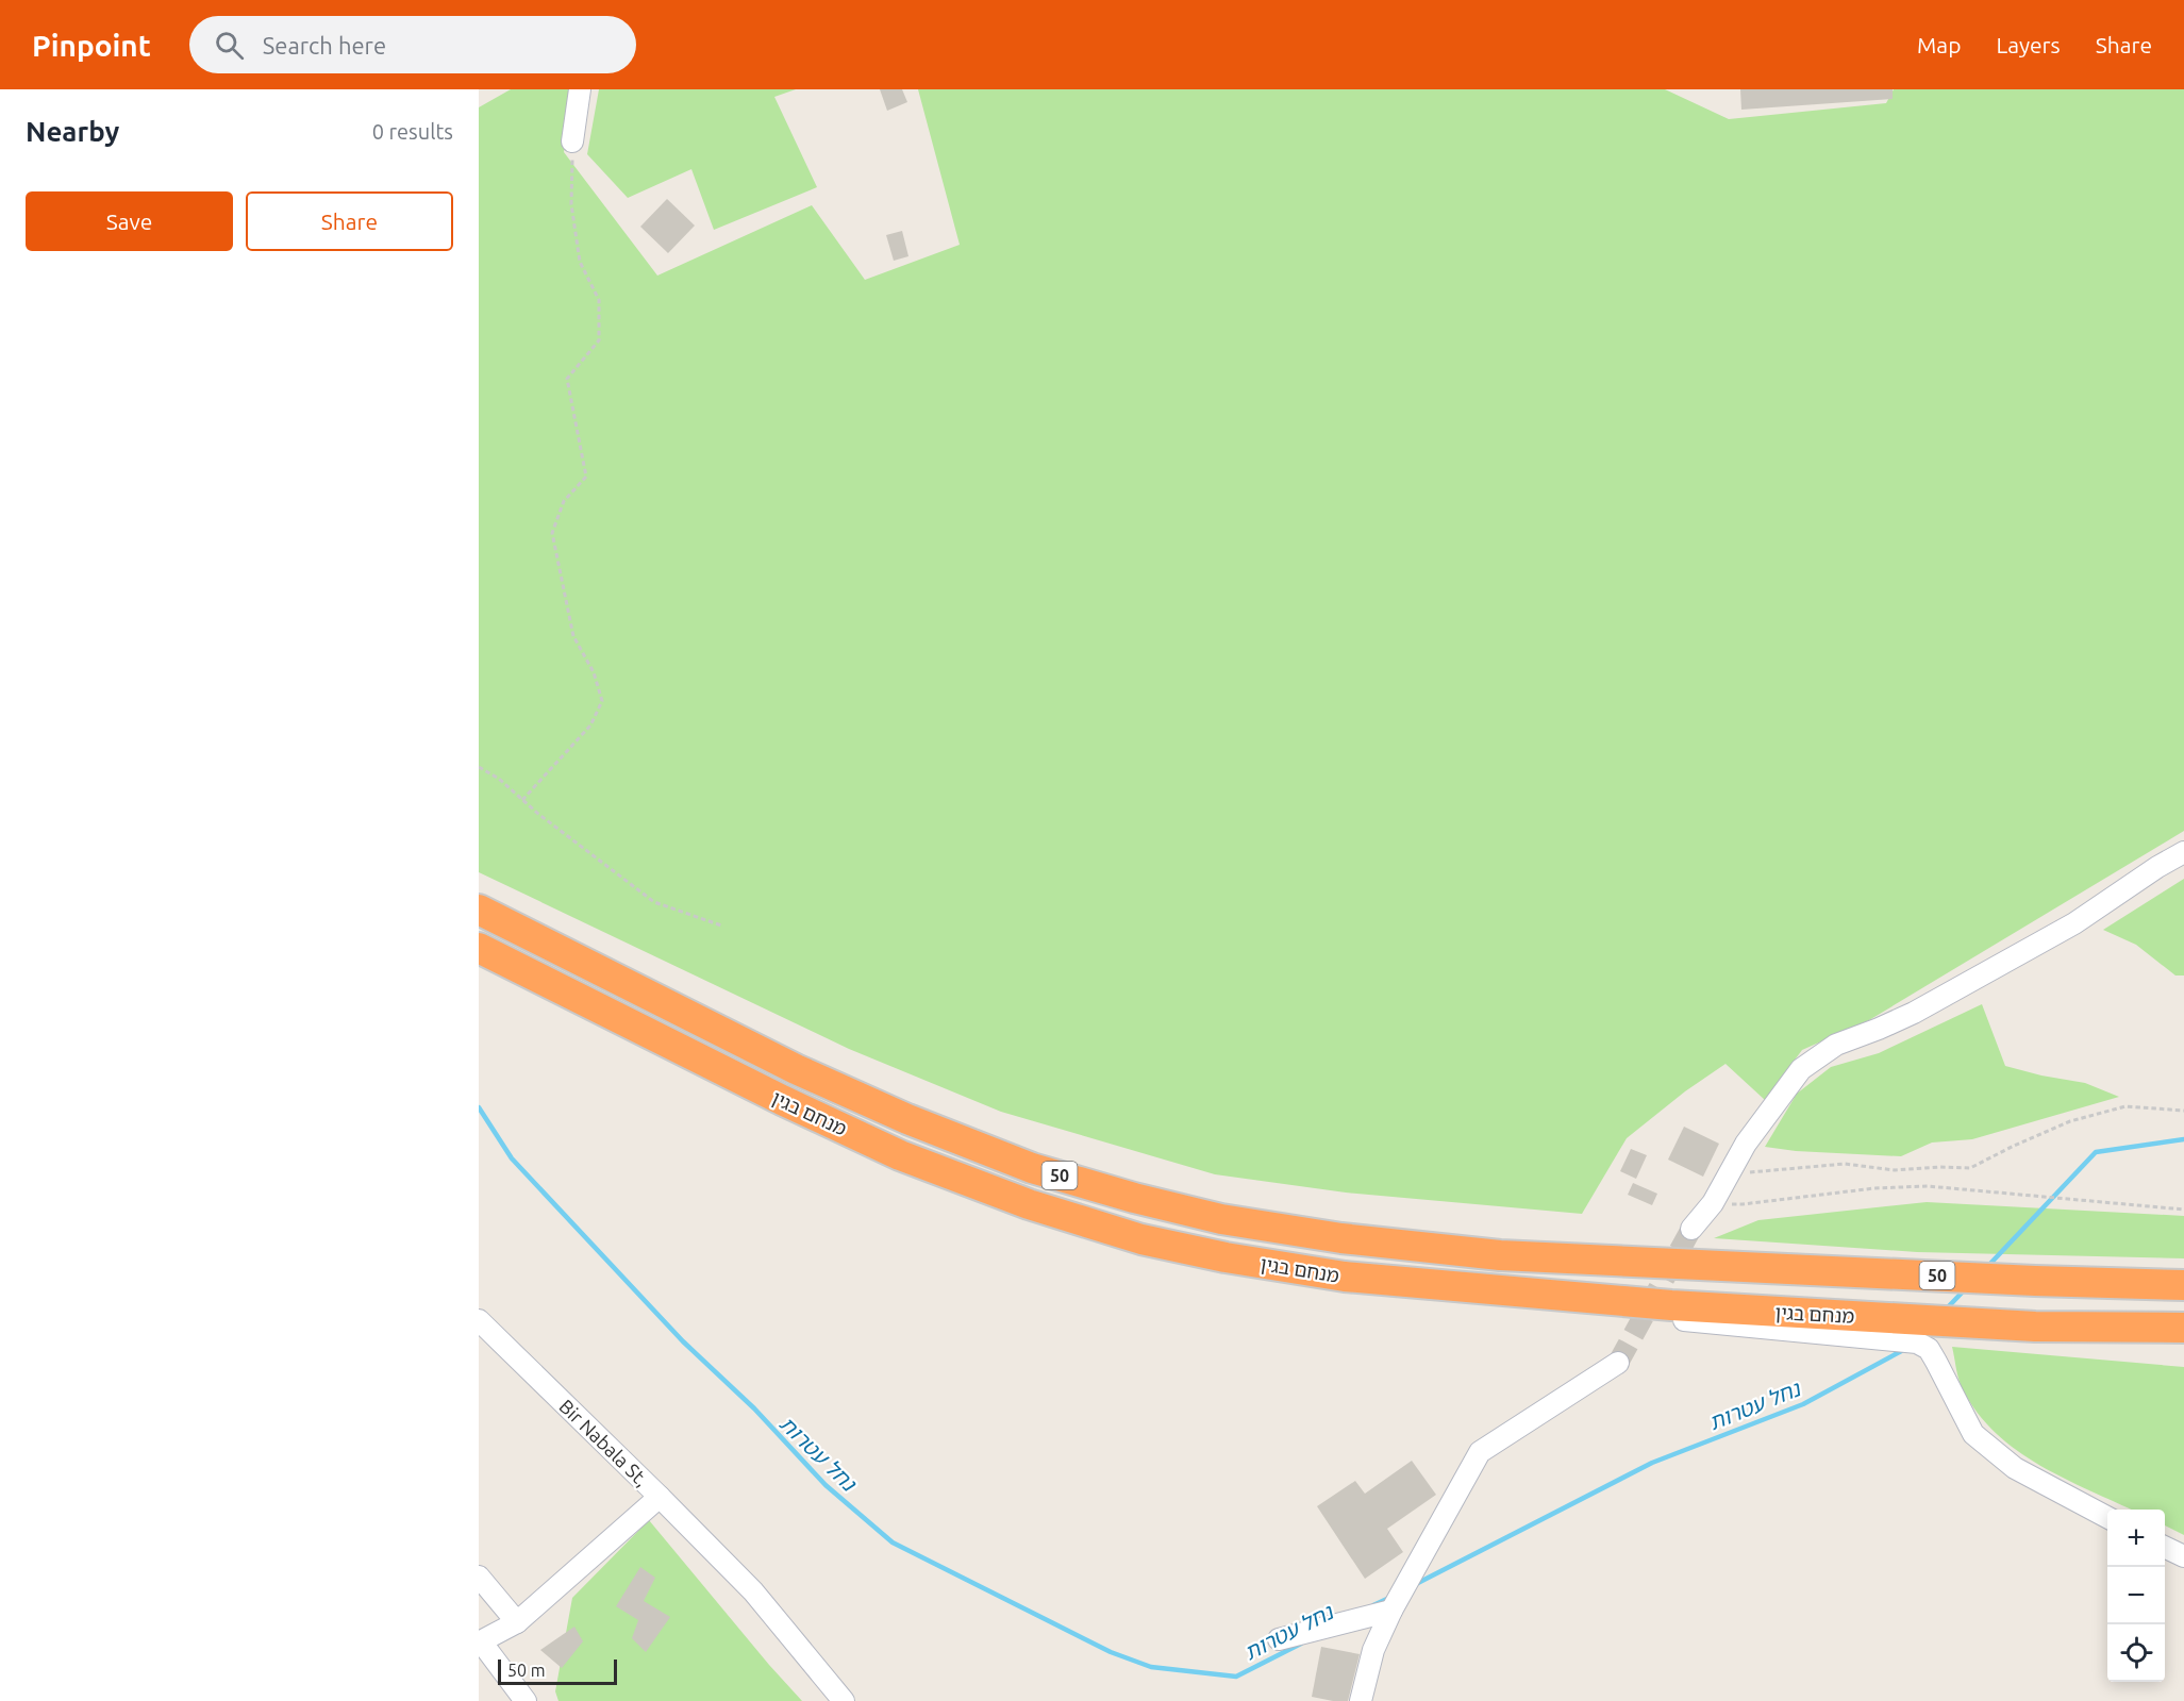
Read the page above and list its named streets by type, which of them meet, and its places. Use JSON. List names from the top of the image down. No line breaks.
{"streets":{"highway":["מנחם בגין","50"],"street":["Bir Nabala St,"]},"water":["נחל עטרות"],"scale_bar":"50 m","page":{"header":"Pinpoint","search":"Search here","nav":["Map","Layers","Share"],"heading":["Nearby","0 results"],"buttons":["Save","Share"],"map_buttons":["+","−"],"scale":"50 m"}}
